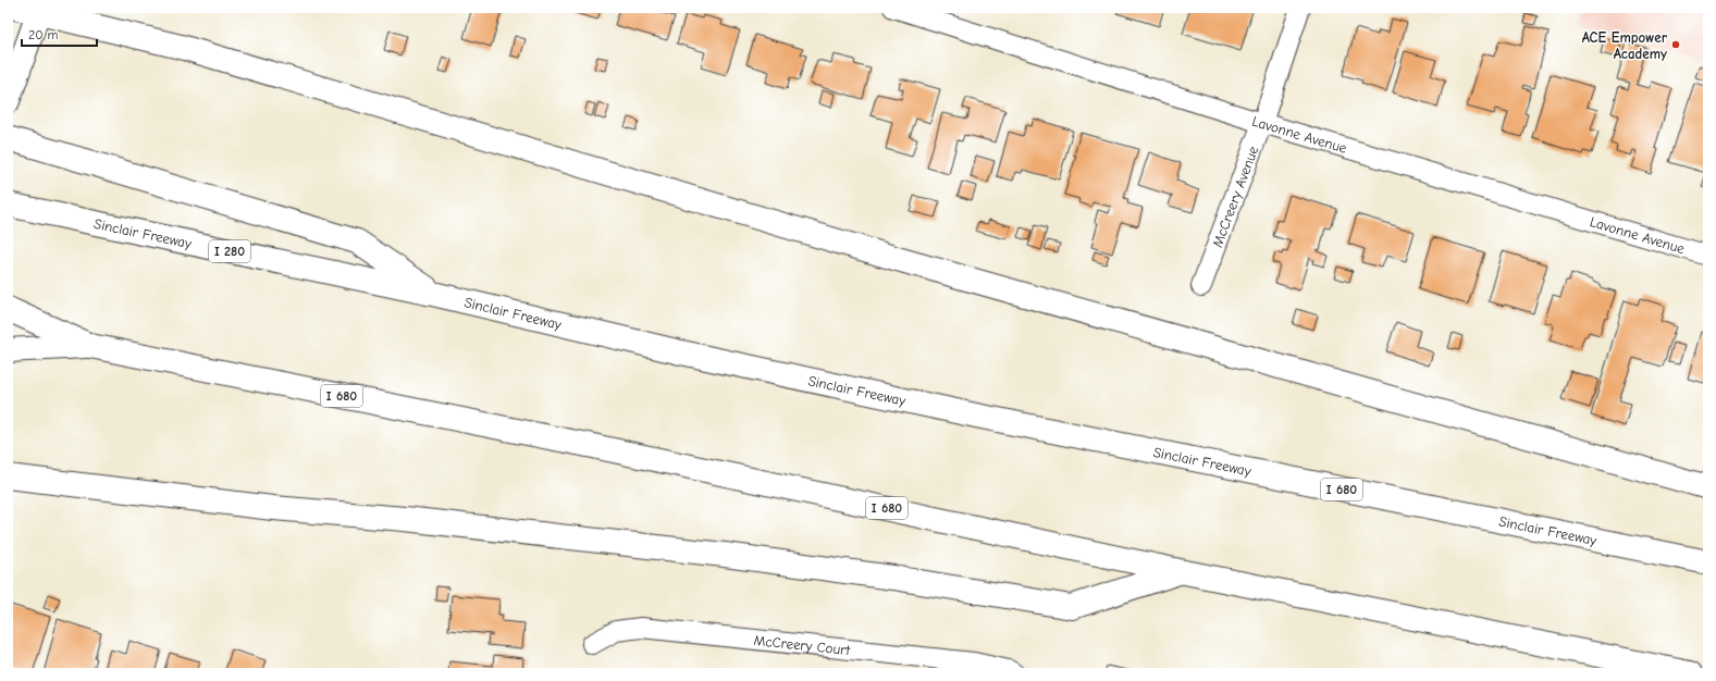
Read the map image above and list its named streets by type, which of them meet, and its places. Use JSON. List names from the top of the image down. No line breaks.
{"streets":{"main road":["Sinclair Freeway","I 280","I 680"],"street":["Lavonne Avenue","McCreery Avenue","McCreery Court"]},"crossings":[["Lavonne Avenue","McCreery Avenue"]],"places":["ACE Empower Academy"],"scale_bar":"20 m"}
